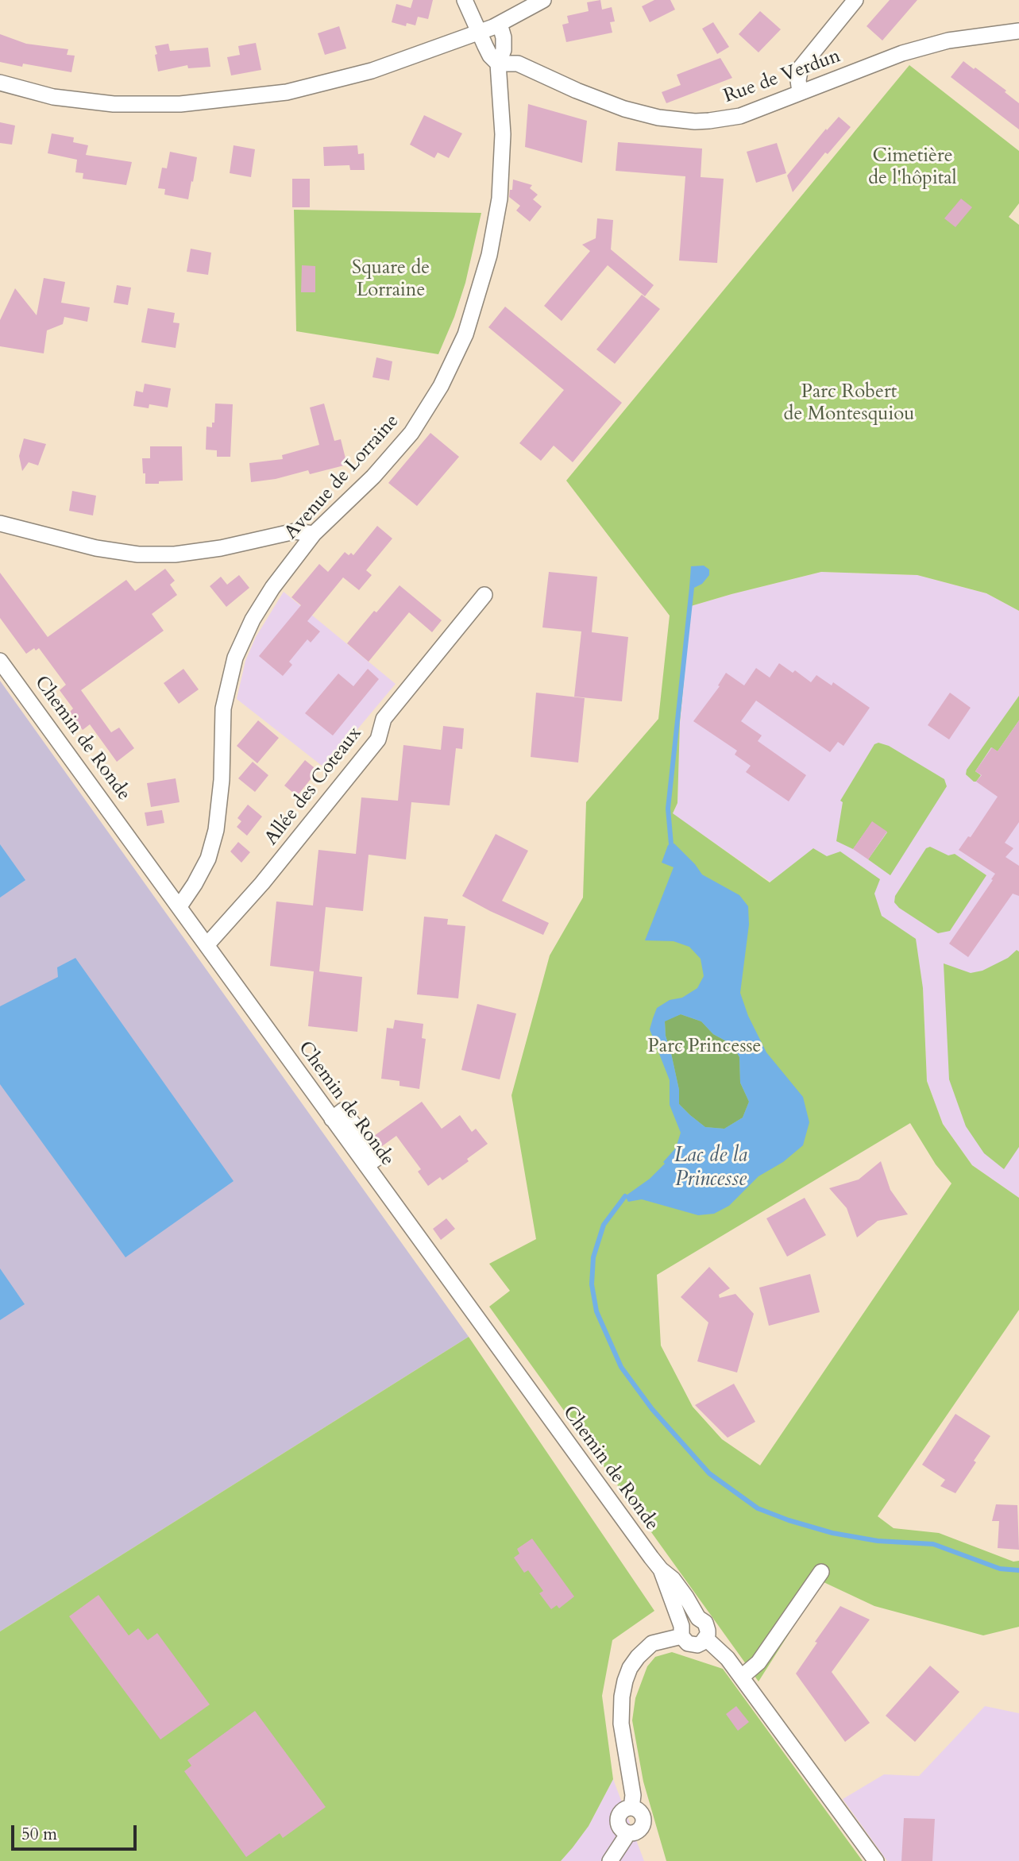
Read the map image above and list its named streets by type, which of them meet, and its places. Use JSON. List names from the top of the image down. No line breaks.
{"streets":{"street":["Rue de Verdun","Avenue de Lorraine","Chemin de Ronde","Allée des Coteaux"]},"crossings":[["Rue de Verdun","Avenue de Lorraine"],["Avenue de Lorraine","Chemin de Ronde"],["Chemin de Ronde","Allée des Coteaux"]],"water":["Lac de la Princesse"],"parks":["Cimetière de l'hôpital","Square de Lorraine","Parc Robert de Montesquiou","Parc Princesse"],"scale_bar":"50 m"}
